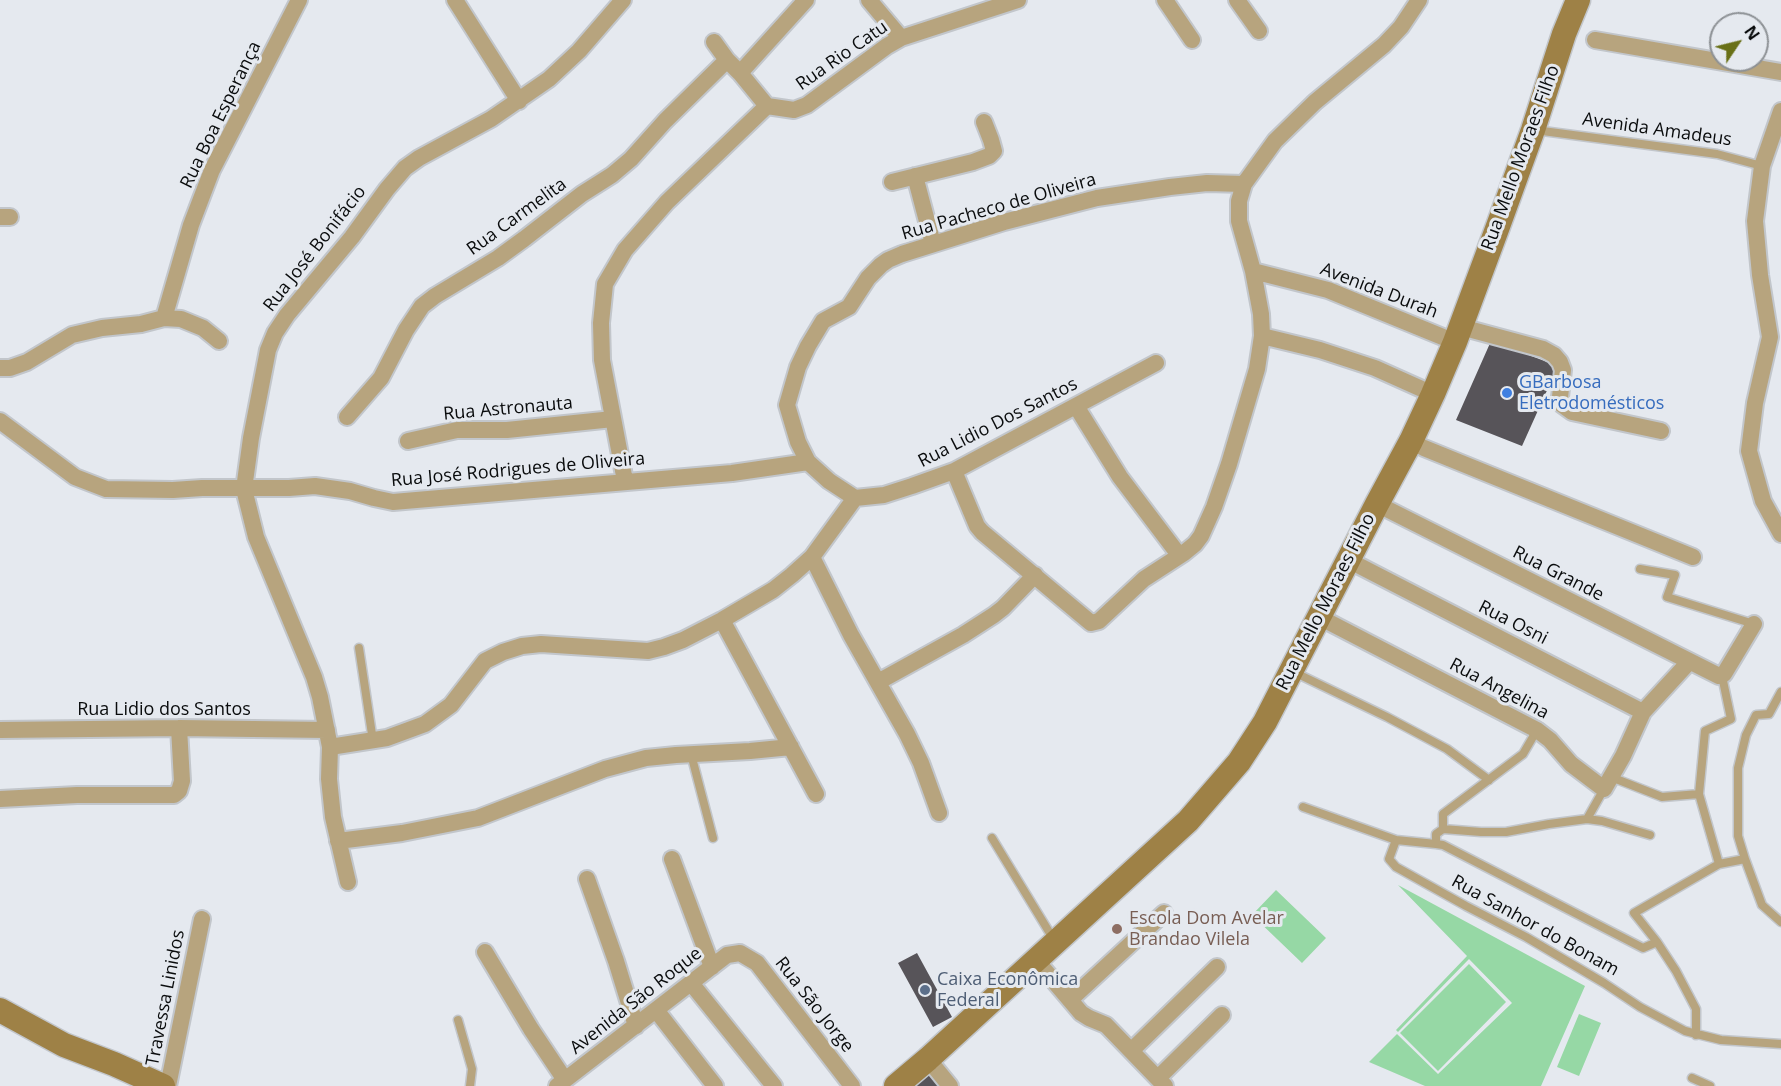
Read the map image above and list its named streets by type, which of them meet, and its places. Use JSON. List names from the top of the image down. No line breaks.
{"streets":{"main road":["Rua Mello Moraes Filho"],"street":["Rua Rio Catu","Rua Boa Esperança","Rua Pacheco de Oliveira","Rua Carmelita","Rua José Bonifácio","Avenida Durah","Rua Astronauta","Rua Lidio Dos Santos","Rua José Rodrigues de Oliveira","Rua Grande","Rua Osni","Rua Angelina","Rua Lidio dos Santos","Travessa Linidos","Avenida São Roque","Rua São Jorge"],"lane":["Avenida Amadeus","Rua Sanhor do Bonam"]},"crossings":[["Avenida Amadeus","Rua Mello Moraes Filho"],["Rua Mello Moraes Filho","Avenida Durah"],["Rua Mello Moraes Filho","Rua Grande"],["Rua Mello Moraes Filho","Rua Osni"],["Rua Mello Moraes Filho","Rua Angelina"],["Rua Pacheco de Oliveira","Rua Lidio Dos Santos"],["Rua Pacheco de Oliveira","Rua José Rodrigues de Oliveira"],["Rua José Bonifácio","Rua José Rodrigues de Oliveira"],["Rua José Bonifácio","Rua Lidio dos Santos"],["Avenida São Roque","Rua São Jorge"]],"places":["GBarbosa Eletrodomésticos","Escola Dom Avelar Brandao Vilela","Caixa Econômica Federal"],"north":"top right"}
